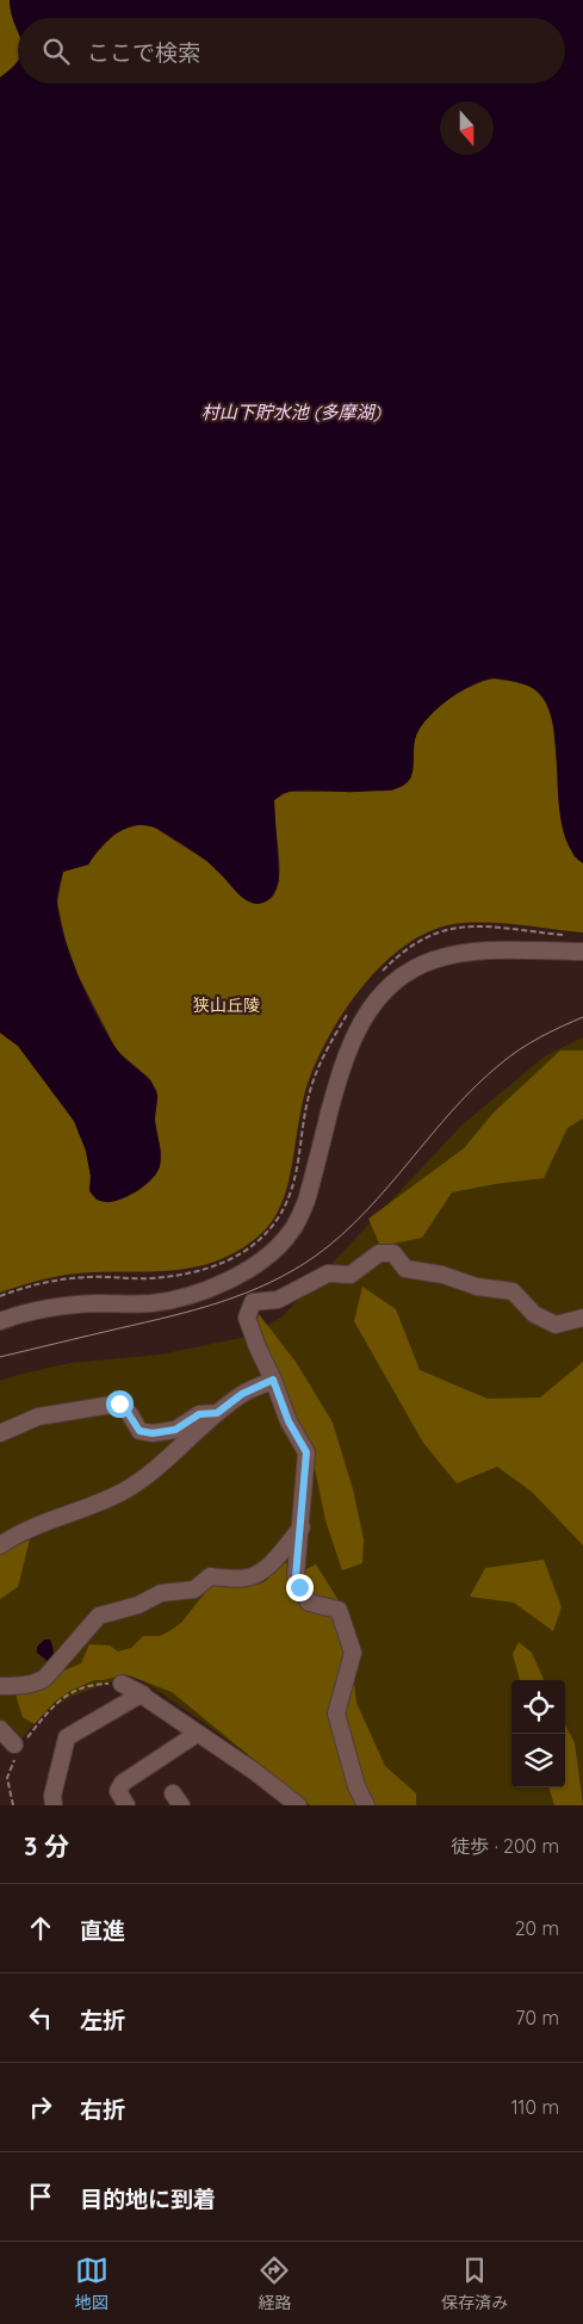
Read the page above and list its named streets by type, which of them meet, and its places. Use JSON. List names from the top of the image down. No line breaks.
{"water":["村山下貯水池 (多摩湖)"],"parks":["狭山丘陵"],"north":"bottom","page":{"search":"ここで検索","heading":["3 分","徒歩 · 200 m"],"list":[["直進","20 m"],["左折","70 m"],["右折","110 m"],"目的地に到着"],"nav":["地図","経路","保存済み"]}}
